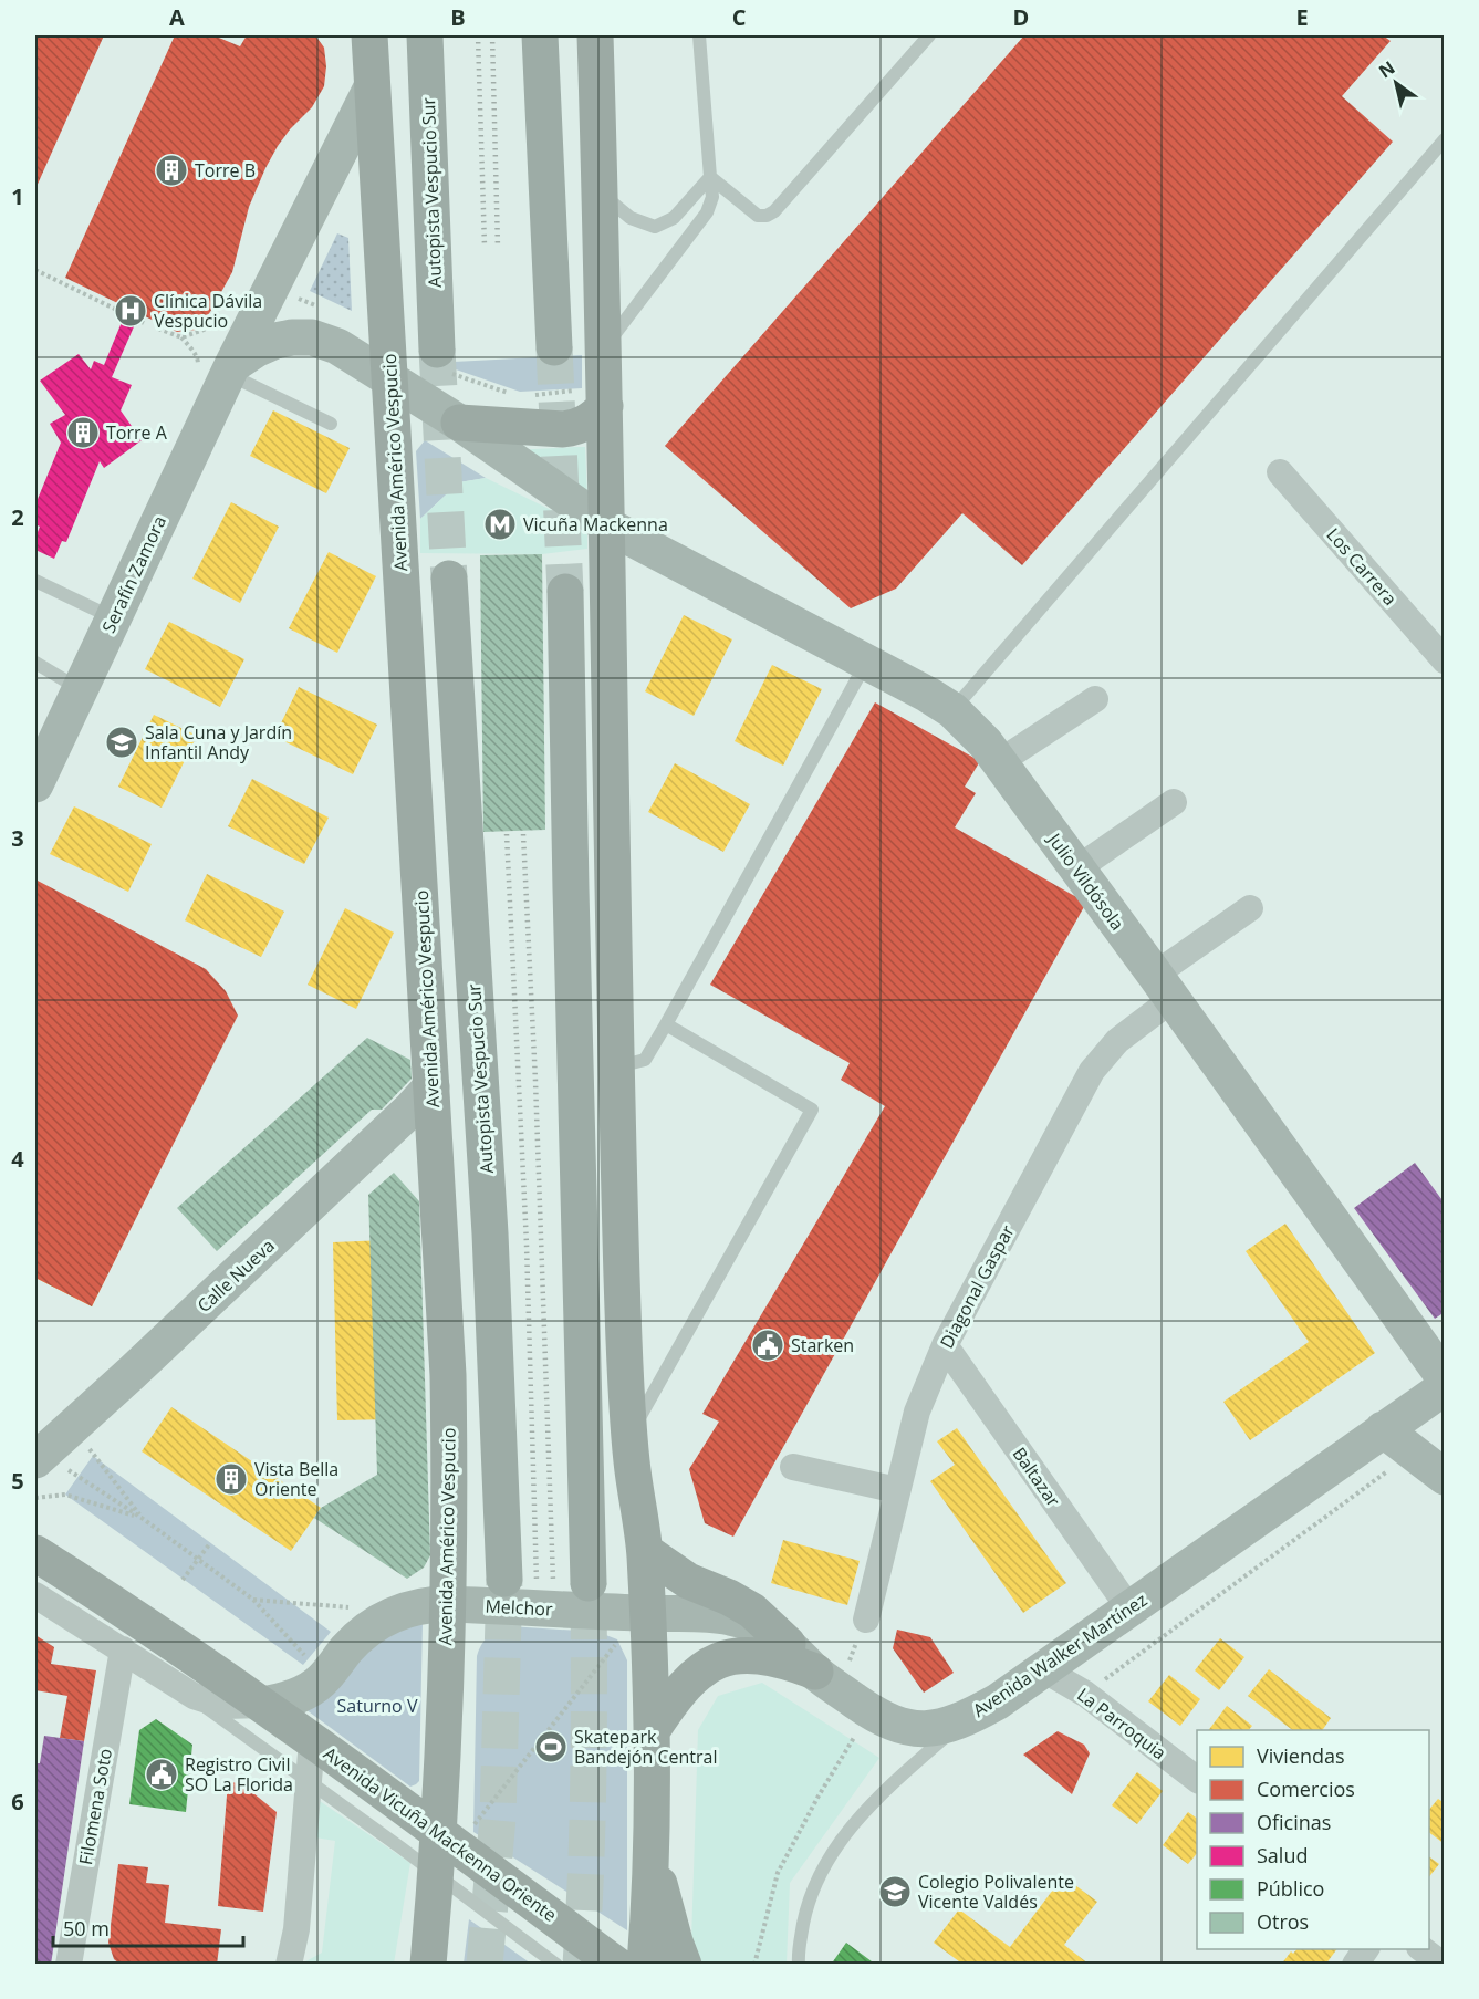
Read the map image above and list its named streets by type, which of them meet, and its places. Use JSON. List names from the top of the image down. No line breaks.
{"streets":{"highway":["Autopista Vespucio Sur"],"main road":["Avenida Américo Vespucio","Avenida Vicuña Mackenna Oriente"],"street":["Los Carrera","Serafín Zamora","Julio Vildósola","Calle Nueva","Diagonal Gaspar","Baltazar","Melchor","Avenida Walker Martínez","La Parroquia","Filomena Soto"]},"crossings":[["Avenida Américo Vespucio","Serafín Zamora"],["Avenida Américo Vespucio","Calle Nueva"],["Avenida Américo Vespucio","Melchor"],["Avenida Américo Vespucio","Avenida Vicuña Mackenna Oriente"],["Julio Vildósola","Diagonal Gaspar"],["Diagonal Gaspar","Baltazar"],["Baltazar","Avenida Walker Martínez"],["Melchor","Avenida Walker Martínez"],["Melchor","Avenida Vicuña Mackenna Oriente"],["Avenida Walker Martínez","La Parroquia"]],"parks":["Saturno V"],"places":{"building":["Torre B","Torre A","Vista Bella Oriente"],"hospital":["Clínica Dávila Vespucio"],"metro station":["Vicuña Mackenna"],"school or university":["Sala Cuna y Jardín Infantil Andy","Colegio Polivalente Vicente Valdés"],"public building":["Starken","Registro Civil SO La Florida"],"sports":["Skatepark Bandejón Central"]},"legend":["Viviendas","Comercios","Oficinas","Salud","Público","Otros"],"scale_bar":"50 m","north":"top left","grid":{"columns":["A","B","C","D","E"],"rows":["1","2","3","4","5","6"]}}
